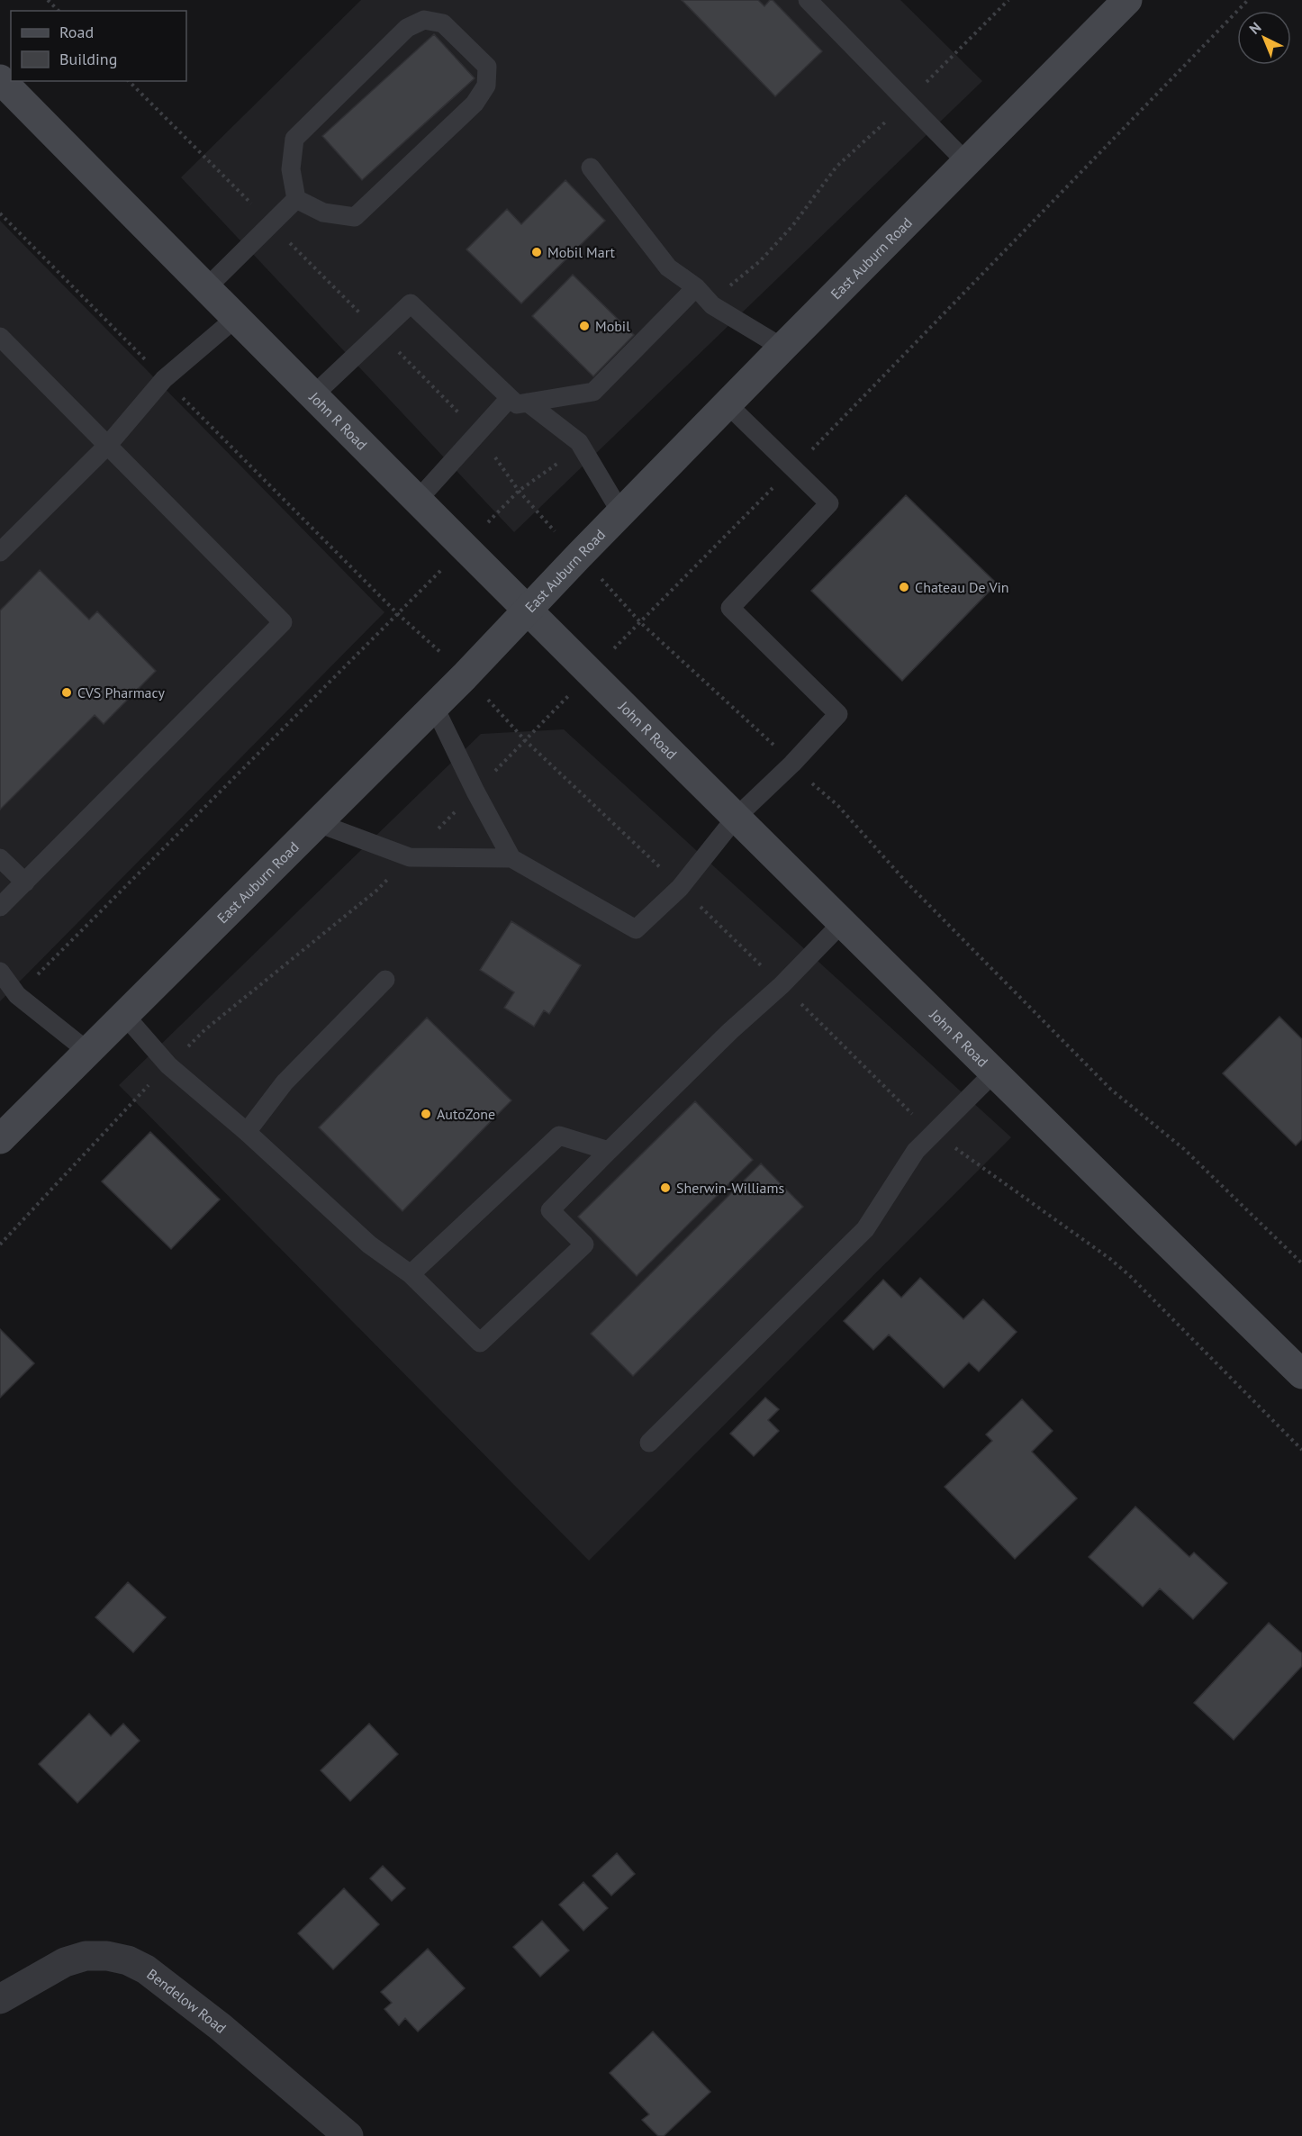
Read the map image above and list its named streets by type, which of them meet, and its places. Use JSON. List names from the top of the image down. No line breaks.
{"streets":{"main road":["East Auburn Road","John R Road"],"street":["Bendelow Road"]},"crossings":[["East Auburn Road","John R Road"]],"places":["Mobil Mart","Mobil","Chateau De Vin","CVS Pharmacy","AutoZone","Sherwin-Williams"],"legend":["Road","Building"],"north":"top left"}
